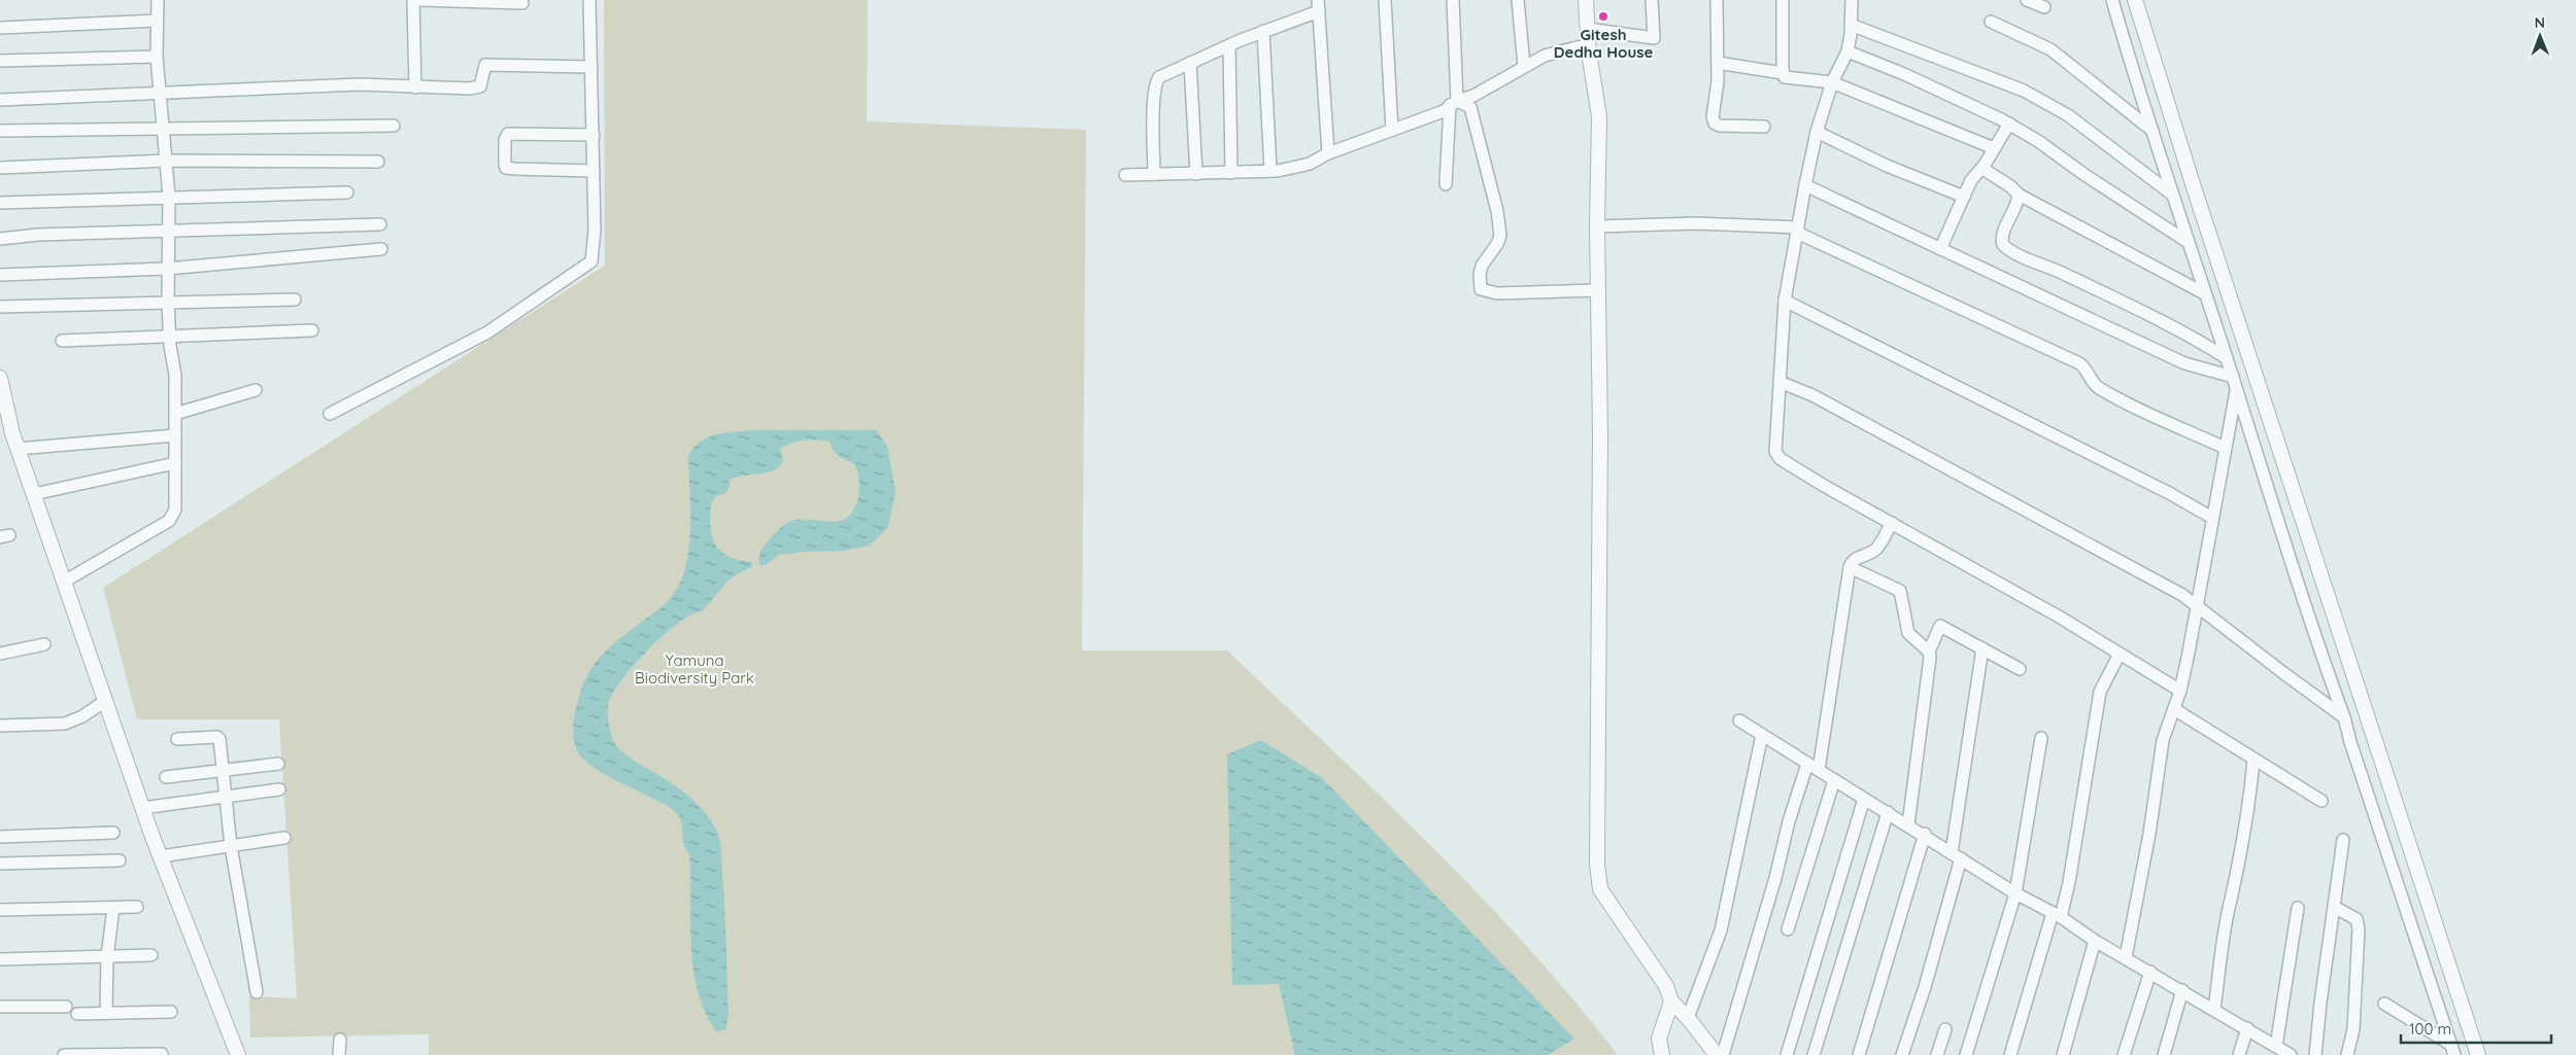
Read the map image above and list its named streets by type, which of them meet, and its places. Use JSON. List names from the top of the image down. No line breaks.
{"parks":["Yamuna Biodiversity Park"],"places":["Gitesh Dedha House"],"scale_bar":"100 m","north":"top"}
